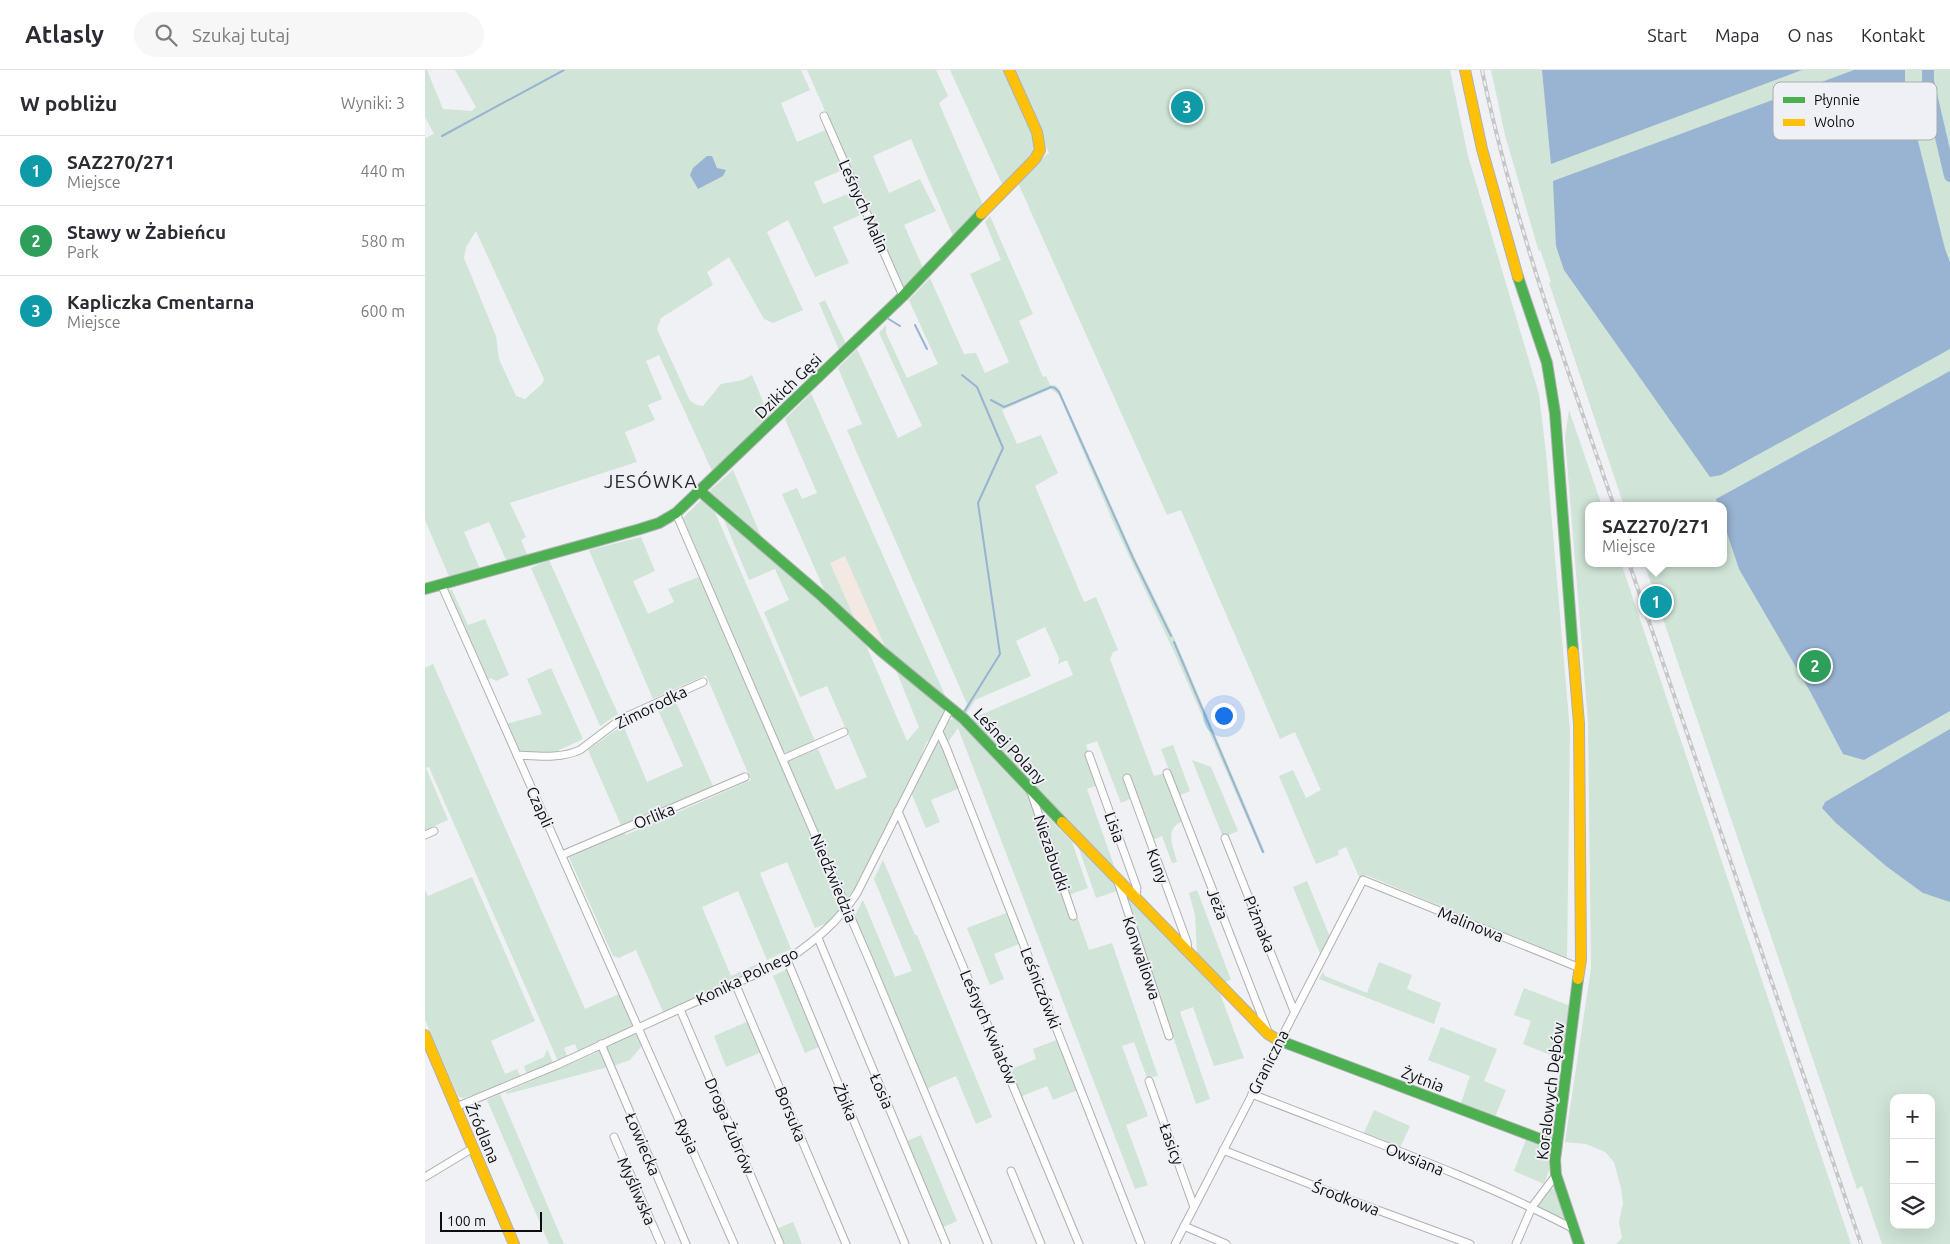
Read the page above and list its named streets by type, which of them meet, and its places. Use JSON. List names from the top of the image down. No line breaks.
{"streets":{"street":["Leśnych Malin","Dzikich Gęsi","Zimorodka","Leśnej Polany","Czapli","Orlika","Lisia","Niezabudki","Kuny","Niedźwiedzia","Jeża","Piżmaka","Malinowa","Konwaliowa","Konika Polnego","Leśniczówki","Leśnych Kwiatów","Graniczna","Żytnia","Łosia","Koralowych Dębów","Żbika","Borsuka","Droga Żubrów","Źródlana","Rysia","Łowiecka","Łasicy","Owsiana","Myśliwska","Środkowa"]},"crossings":[["Leśnych Malin","Dzikich Gęsi"],["Dzikich Gęsi","Leśnej Polany"],["Dzikich Gęsi","Czapli"],["Dzikich Gęsi","Niedźwiedzia"],["Zimorodka","Czapli"],["Leśnej Polany","Lisia"],["Leśnej Polany","Niezabudki"],["Leśnej Polany","Kuny"],["Leśnej Polany","Jeża"],["Leśnej Polany","Konwaliowa"],["Leśnej Polany","Konika Polnego"],["Leśnej Polany","Graniczna"],["Leśnej Polany","Żytnia"],["Czapli","Orlika"],["Czapli","Konika Polnego"],["Czapli","Rysia"],["Niedźwiedzia","Konika Polnego"],["Piżmaka","Graniczna"],["Malinowa","Graniczna"],["Malinowa","Koralowych Dębów"],["Konika Polnego","Leśniczówki"],["Konika Polnego","Leśnych Kwiatów"],["Konika Polnego","Łosia"],["Konika Polnego","Żbika"],["Konika Polnego","Borsuka"],["Konika Polnego","Droga Żubrów"],["Konika Polnego","Źródlana"],["Konika Polnego","Rysia"],["Konika Polnego","Łowiecka"],["Graniczna","Żytnia"],["Graniczna","Łasicy"],["Graniczna","Owsiana"],["Graniczna","Środkowa"],["Żytnia","Koralowych Dębów"],["Koralowych Dębów","Owsiana"]],"districts":["JESÓWKA"],"legend":["Płynnie","Wolno"],"scale_bar":"100 m","page":{"header":"Atlasly","search":"Szukaj tutaj","nav":["Start","Mapa","O nas","Kontakt"],"heading":["W pobliżu","Wyniki: 3"],"pins":["3","1","2"],"list":[{"mark":"1","name":"SAZ270/271","note":"Miejsce","value":"440 m"},{"mark":"2","name":"Stawy w Żabieńcu","note":"Park","value":"580 m"},{"mark":"3","name":"Kapliczka Cmentarna","note":"Miejsce","value":"600 m"}],"popup":["SAZ270/271","Miejsce"],"map_buttons":["+","−"],"scale":"100 m"}}
